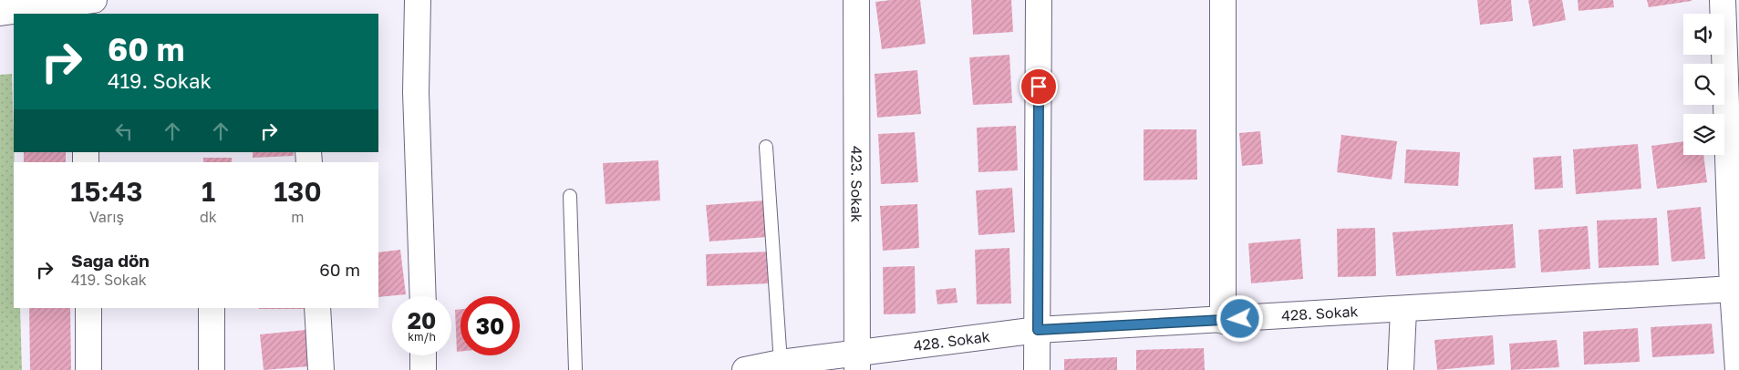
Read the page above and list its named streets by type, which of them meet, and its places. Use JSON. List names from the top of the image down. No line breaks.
{"streets":{"street":["423. Sokak","428. Sokak"]},"crossings":[["423. Sokak","428. Sokak"]],"page":{"turn":["60 m","419. Sokak"],"eta":["15:43","Varış","1","dk","130","m"],"list":[{"name":"Sağa dön","note":"419. Sokak","value":"60 m"}],"speed":"20 km/h","limit":"30"}}
